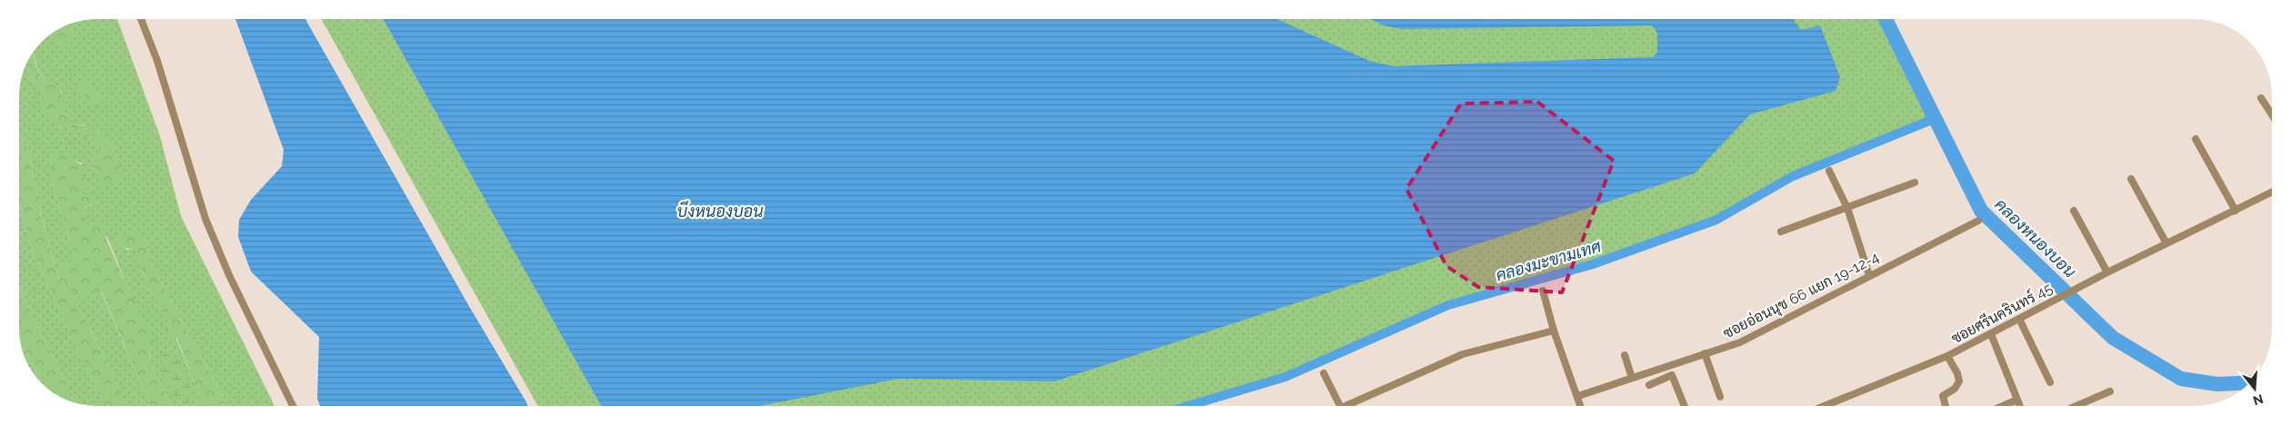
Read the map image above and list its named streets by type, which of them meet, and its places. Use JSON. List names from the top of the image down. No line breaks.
{"streets":{"street":["ซอยอ่อนนุช 66 แยก 19-12-4","ซอยศรีนครินทร์ 45"]},"water":["บึงหนองบอน","คลองหนองบอน","คลองมะขามเทศ"],"north":"bottom"}
